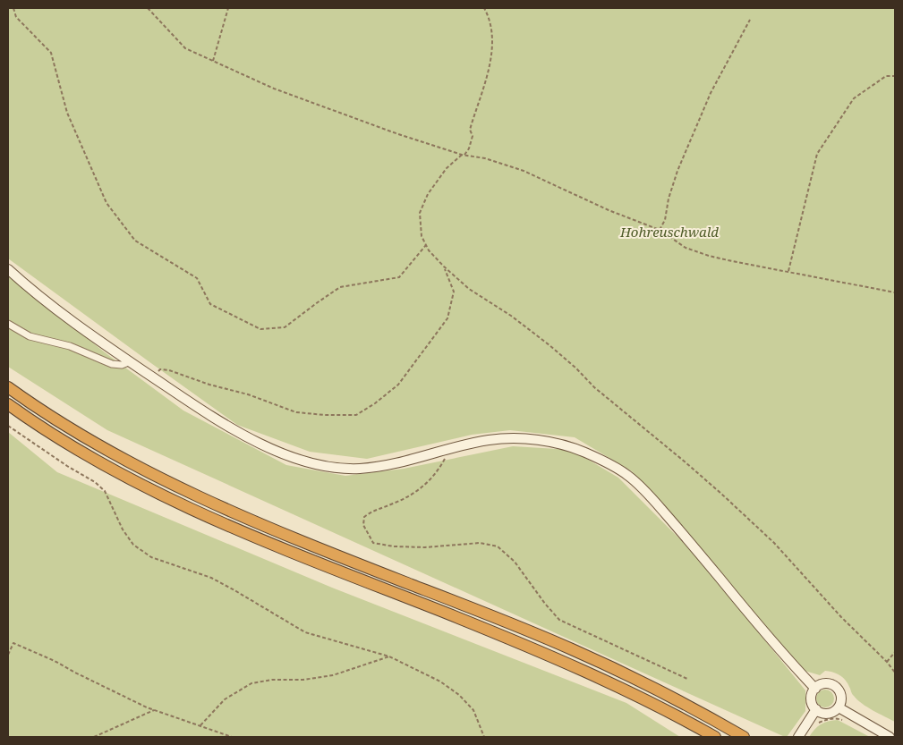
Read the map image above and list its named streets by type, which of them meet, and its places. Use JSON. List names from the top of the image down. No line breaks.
{"parks":["Hohreuschwald"]}
